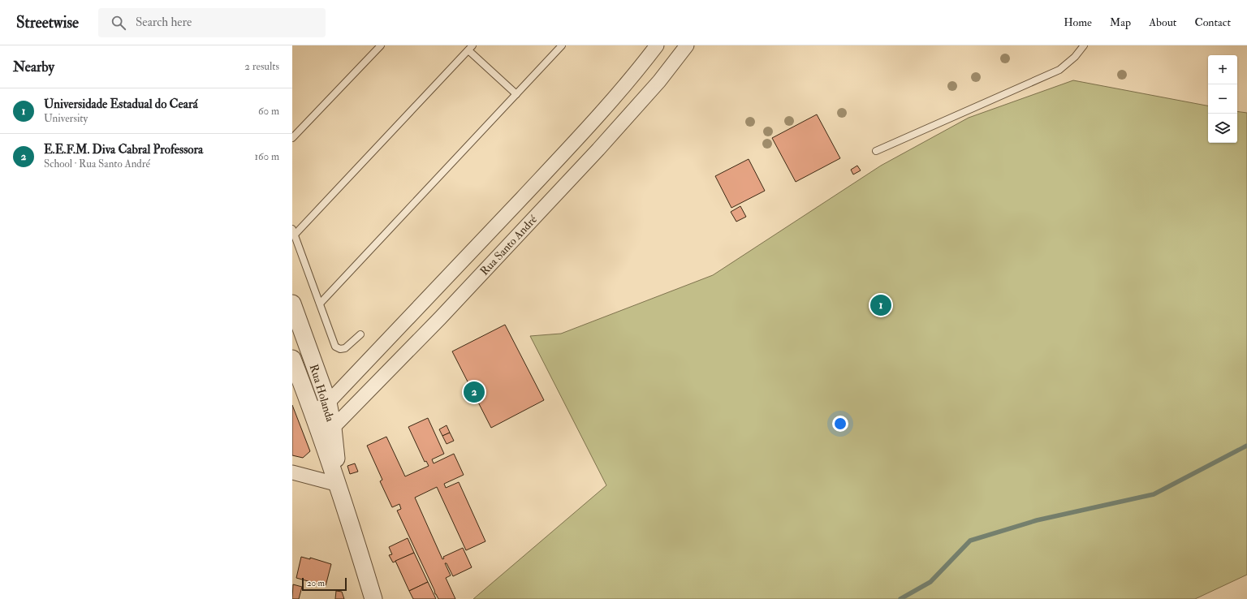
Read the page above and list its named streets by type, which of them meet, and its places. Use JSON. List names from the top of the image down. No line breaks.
{"streets":{"street":["Rua Santo André","Rua Holanda"]},"crossings":[["Rua Santo André","Rua Holanda"]],"scale_bar":"20 m","page":{"header":"Streetwise","search":"Search here","nav":["Home","Map","About","Contact"],"heading":["Nearby","2 results"],"map_buttons":["+","−"],"list":[{"mark":"1","name":"Universidade Estadual do Ceará","note":"University","value":"60 m"},{"mark":"2","name":"E.E.F.M. Diva Cabral Professora","note":"School · Rua Santo André","value":"160 m"}],"pins":["1","2"],"scale":"20 m"}}
